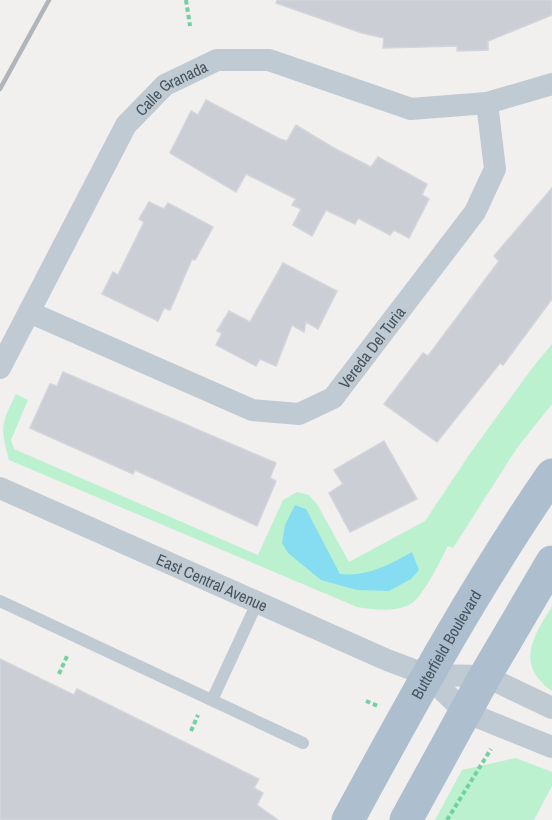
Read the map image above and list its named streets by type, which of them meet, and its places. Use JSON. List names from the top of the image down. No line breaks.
{"streets":{"main road":["Butterfield Boulevard"],"street":["Calle Granada","Vereda Del Turia","East Central Avenue"]},"crossings":[["Calle Granada","Vereda Del Turia"],["East Central Avenue","Butterfield Boulevard"]]}
